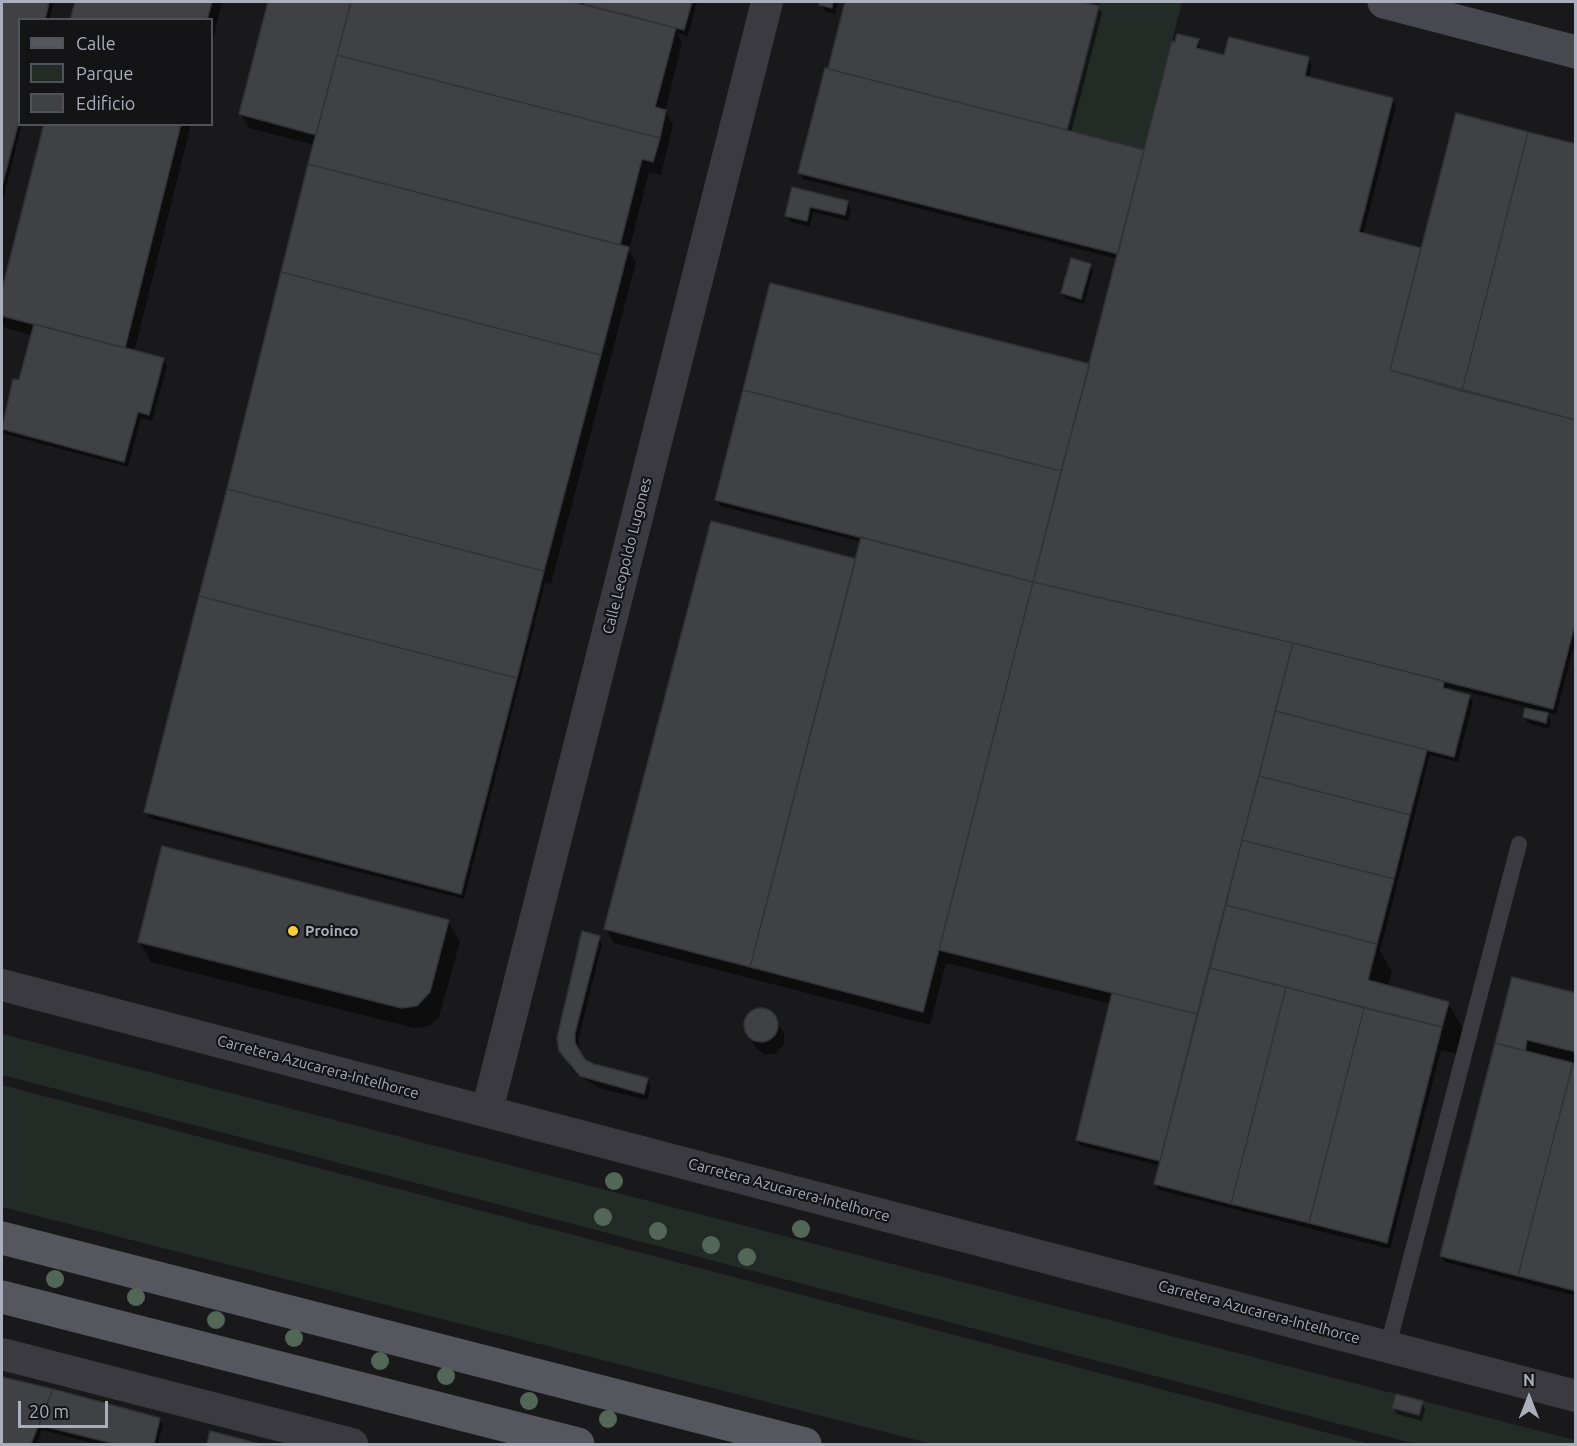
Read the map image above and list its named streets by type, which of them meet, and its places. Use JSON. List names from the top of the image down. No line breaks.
{"streets":{"street":["Calle Leopoldo Lugones","Carretera Azucarera-Intelhorce"]},"crossings":[["Calle Leopoldo Lugones","Carretera Azucarera-Intelhorce"]],"places":["Proinco"],"legend":["Calle","Parque","Edificio"],"scale_bar":"20 m","north":"top"}
